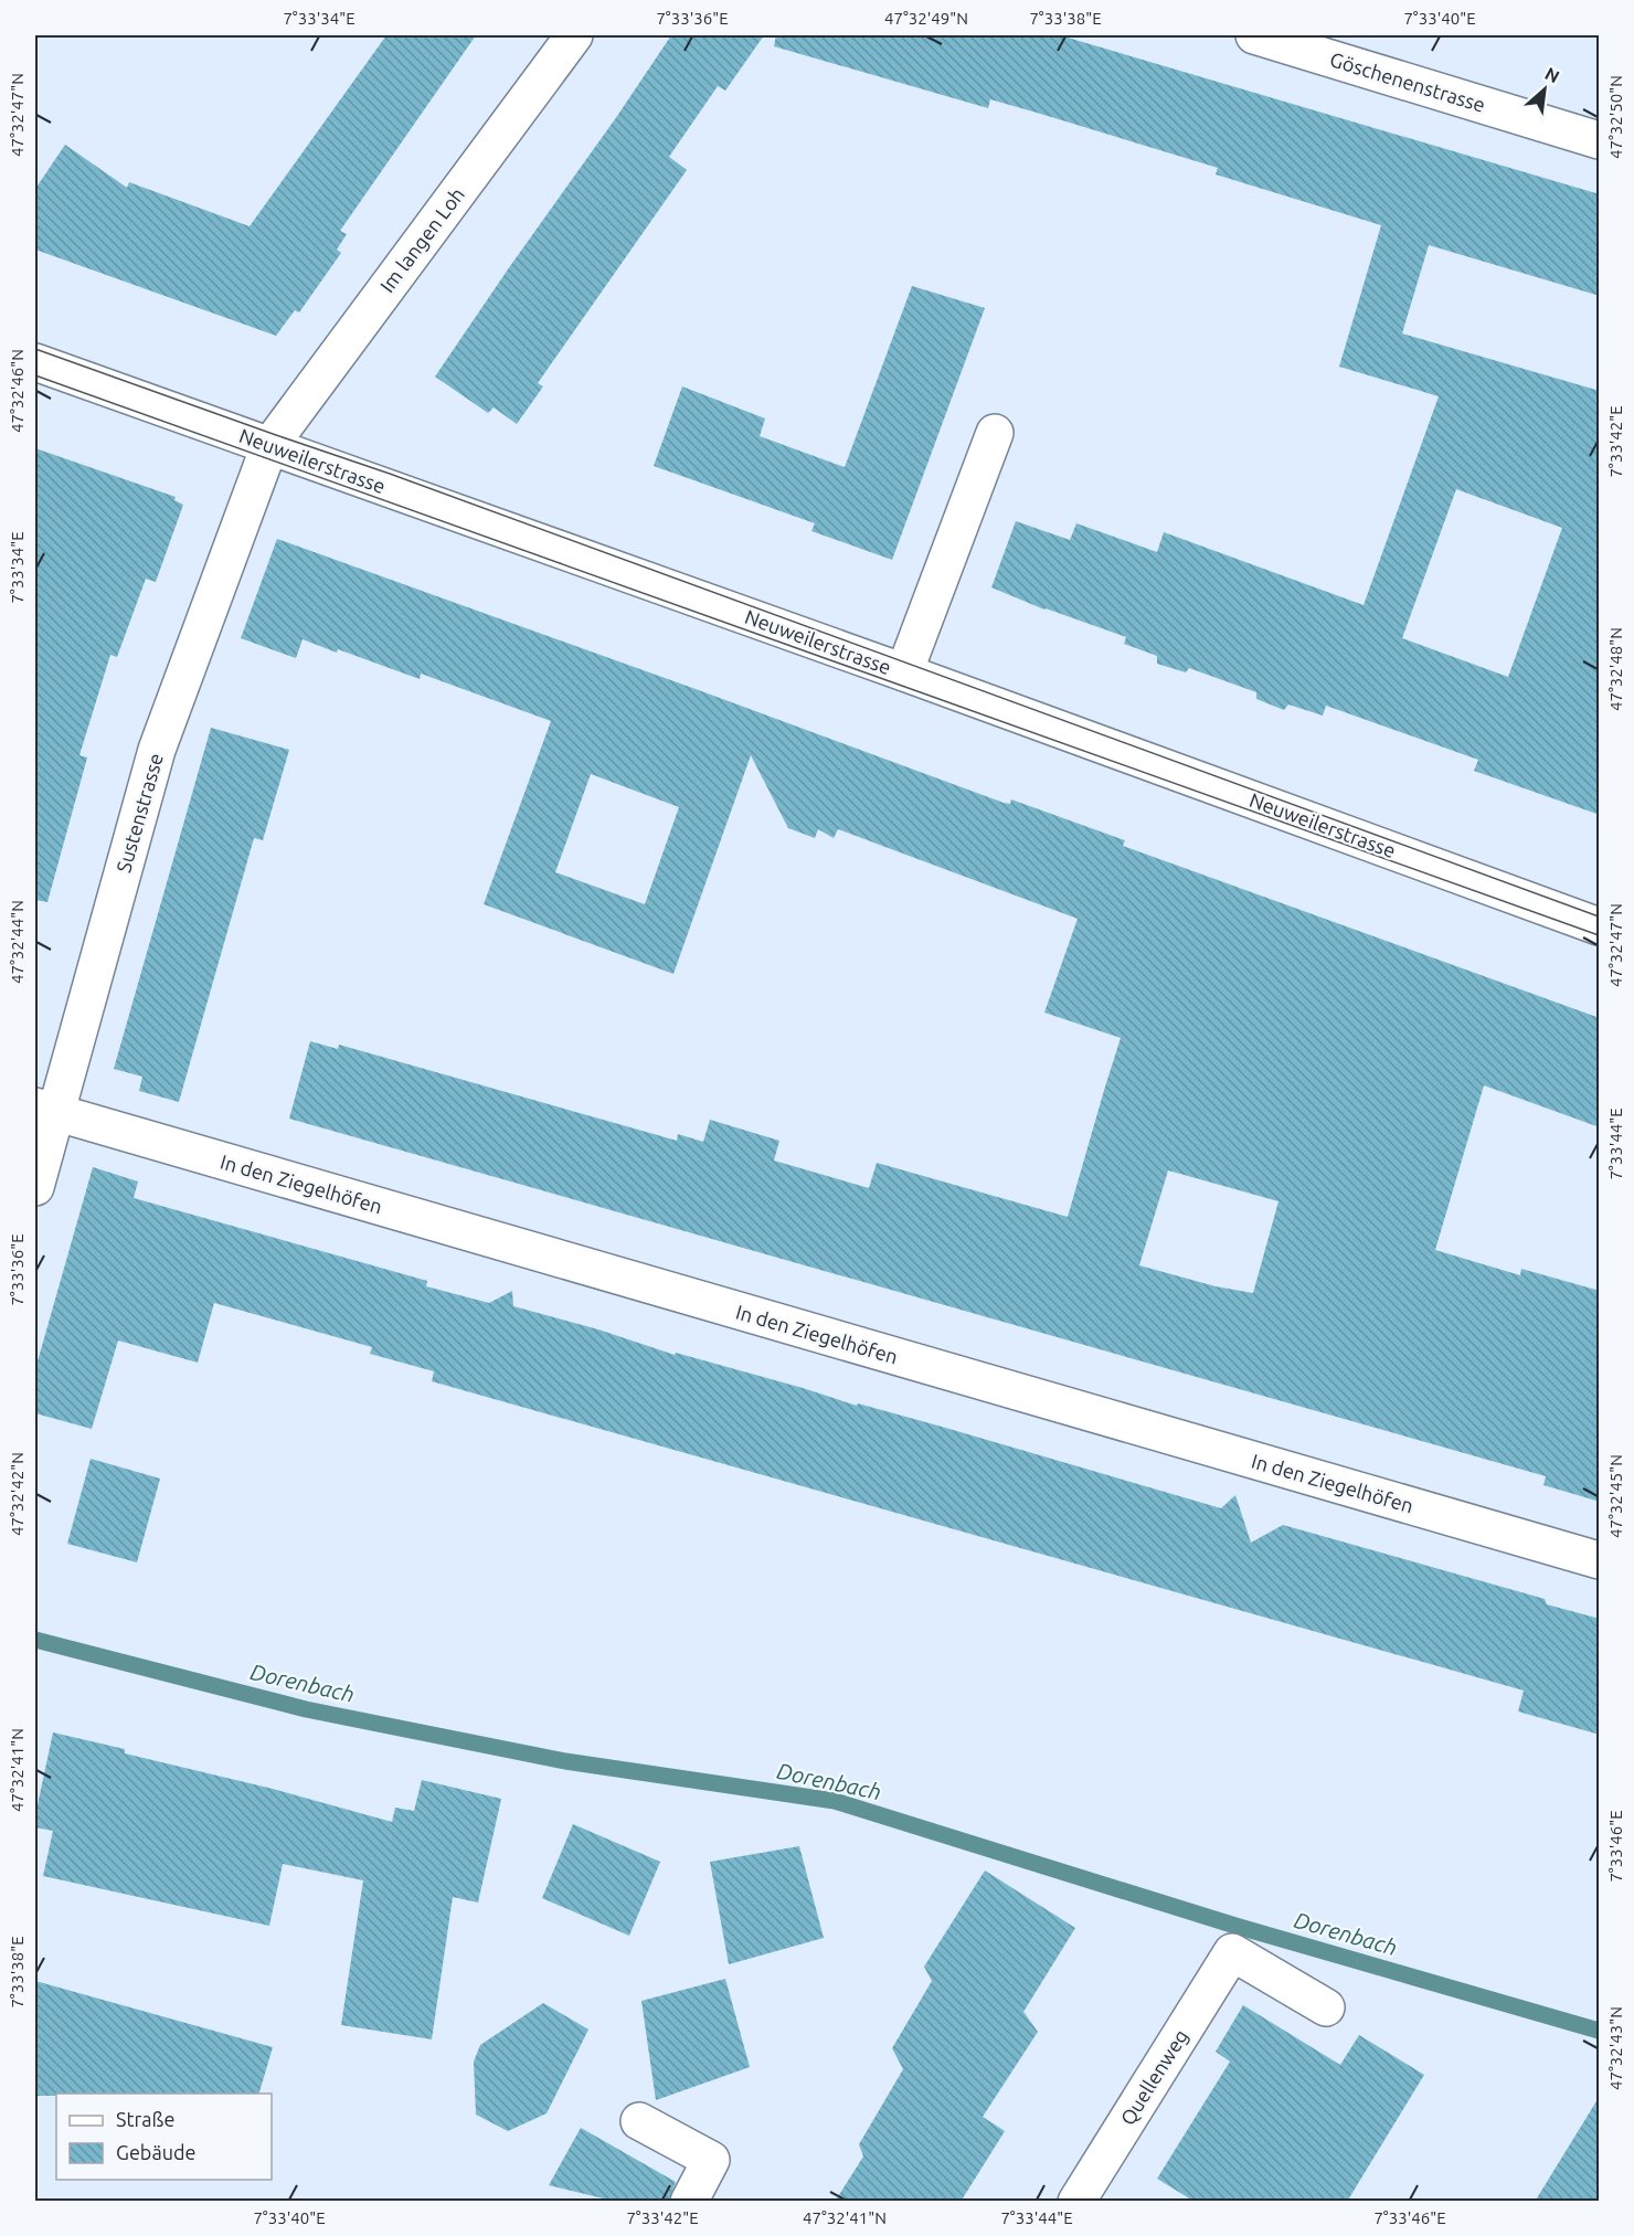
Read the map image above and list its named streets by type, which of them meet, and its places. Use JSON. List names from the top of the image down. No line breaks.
{"streets":{"street":["Göschenenstrasse","Im langen Loh","Neuweilerstrasse","Sustenstrasse","In den Ziegelhöfen","Quellenweg"]},"crossings":[["Im langen Loh","Neuweilerstrasse"],["Im langen Loh","Sustenstrasse"],["Neuweilerstrasse","Sustenstrasse"],["Sustenstrasse","In den Ziegelhöfen"]],"water":["Dorenbach"],"legend":["Straße","Gebäude"],"north":"top right","coordinates":["7°33'34\"E","7°33'36\"E","47°32'49\"N","7°33'38\"E","7°33'40\"E","47°32'47\"N","47°32'50\"N","47°32'46\"N","7°33'42\"E","47°32'48\"N","47°32'44\"N","7°33'44\"E","47°32'42\"N","47°32'45\"N","47°32'41\"N","7°33'46\"E","47°32'43\"N"]}
